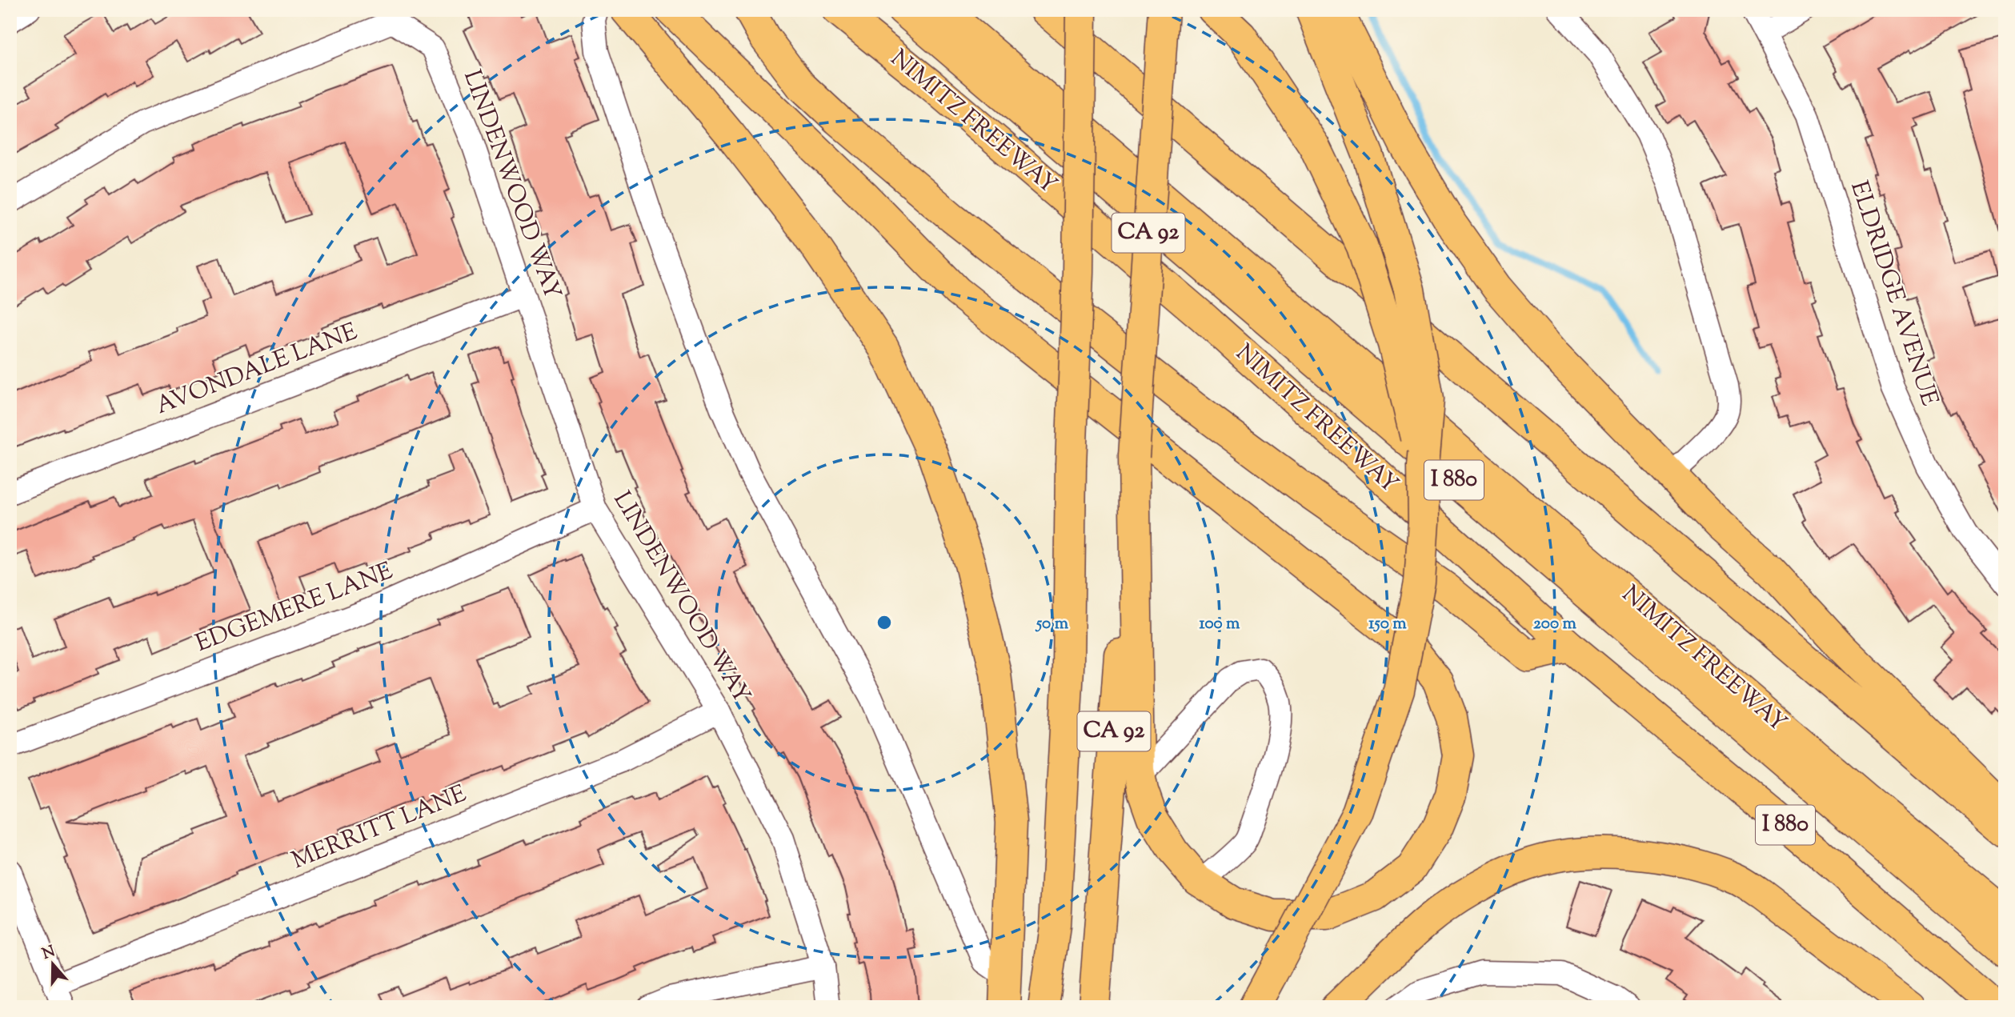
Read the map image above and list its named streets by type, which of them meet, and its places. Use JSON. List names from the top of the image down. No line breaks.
{"streets":{"highway":["NIMITZ FREEWAY","CA 92","I 880"],"street":["LINDENWOOD WAY","ELDRIDGE AVENUE","AVONDALE LANE","EDGEMERE LANE","MERRITT LANE"]},"crossings":[["LINDENWOOD WAY","AVONDALE LANE"],["LINDENWOOD WAY","EDGEMERE LANE"],["LINDENWOOD WAY","MERRITT LANE"]],"north":"top","rings":["50 m","100 m","150 m","200 m"]}
